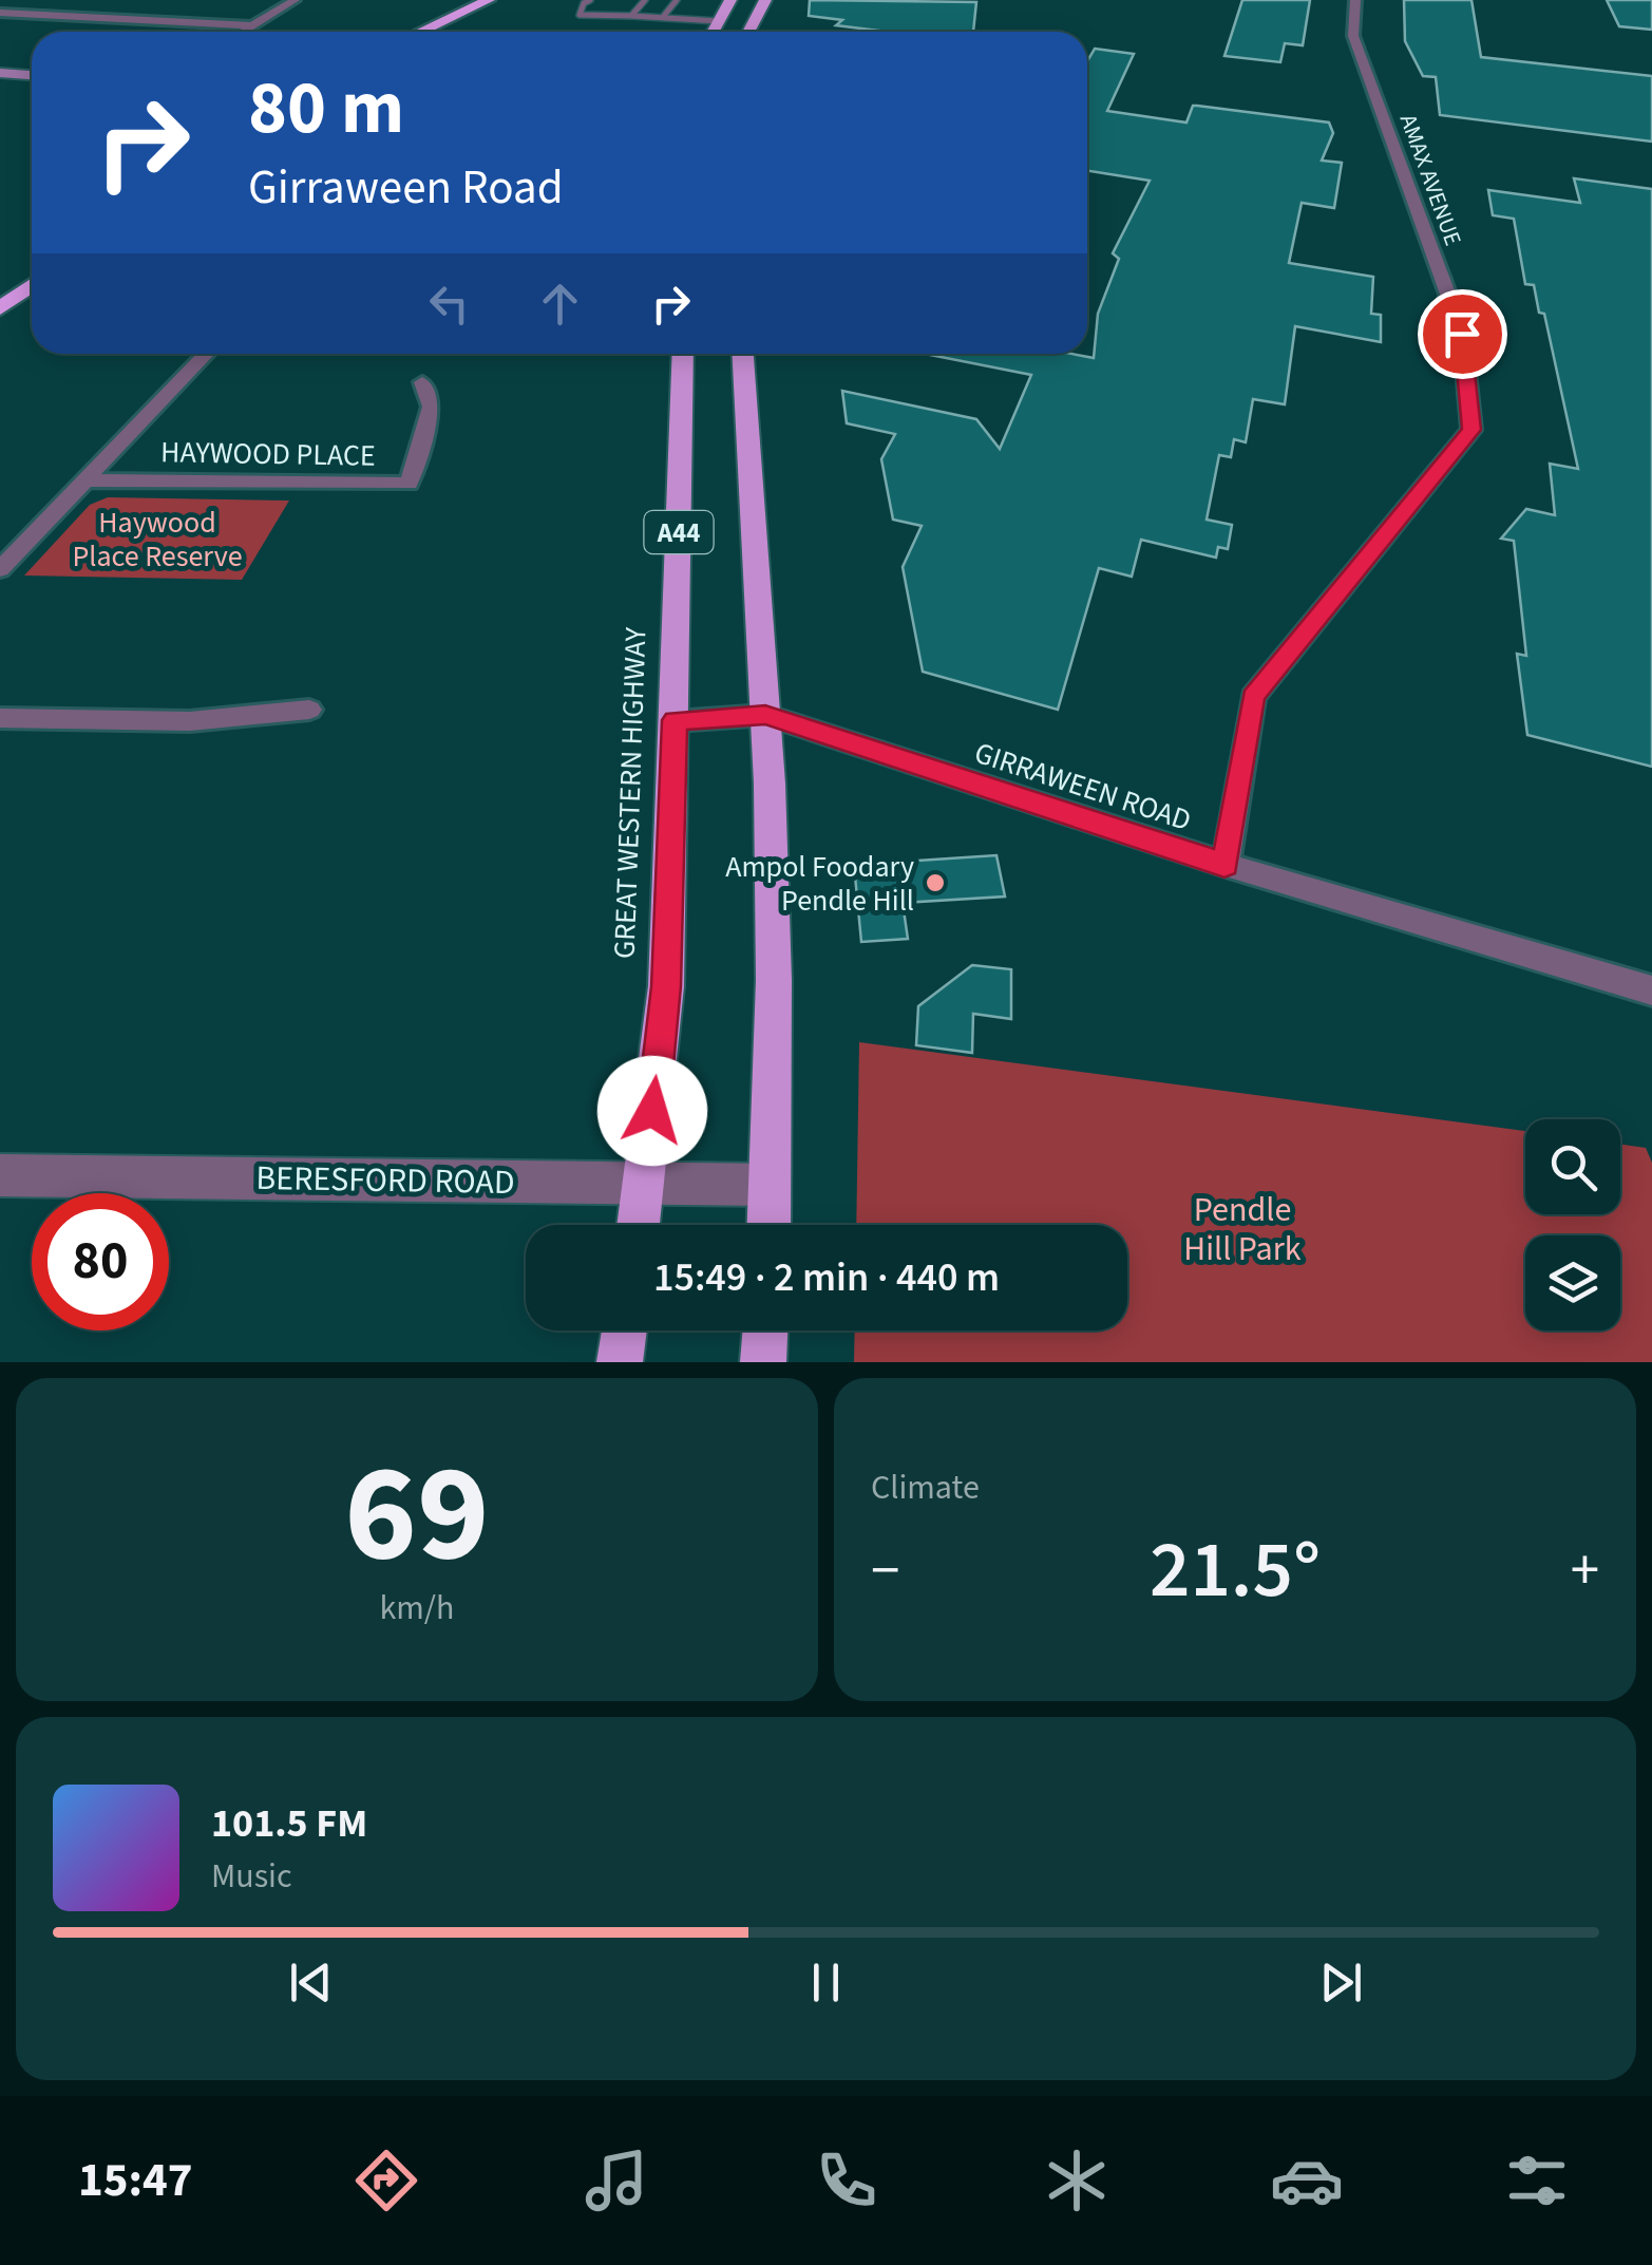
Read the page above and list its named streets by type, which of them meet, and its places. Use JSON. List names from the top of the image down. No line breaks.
{"streets":{"highway":["A44","GREAT WESTERN HIGHWAY"],"street":["AMAX AVENUE","HAYWOOD PLACE","GIRRAWEEN ROAD","BERESFORD ROAD"]},"crossings":[["AMAX AVENUE","GIRRAWEEN ROAD"],["A44","GIRRAWEEN ROAD"],["A44","BERESFORD ROAD"],["GIRRAWEEN ROAD","GREAT WESTERN HIGHWAY"],["GREAT WESTERN HIGHWAY","BERESFORD ROAD"]],"parks":["Haywood Place Reserve","Pendle Hill Park"],"places":["Ampol Foodary Pendle Hill"],"page":{"turn":["80 m","Girraween Road"],"limit":"80","trip":"15:49 · 2 min · 440 m","tile":[["69","km/h"],"Climate"],"heat":["−","21.5°","+"],"song":["101.5 FM","Music"],"tabs":"15:47"}}
